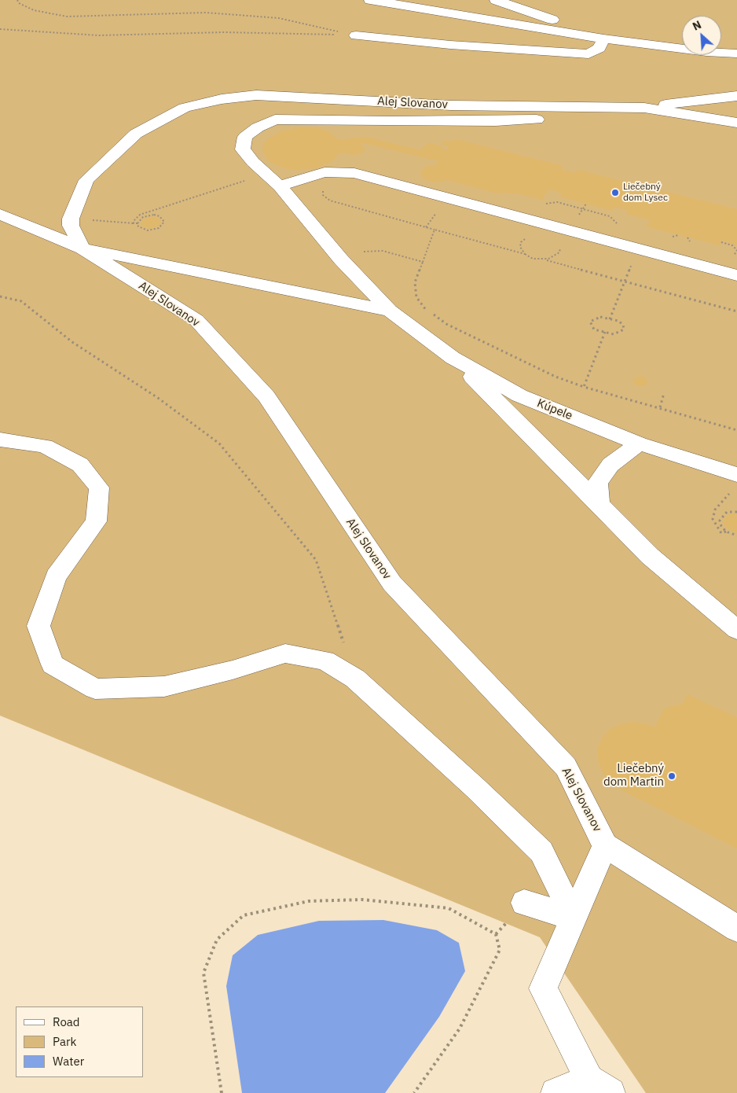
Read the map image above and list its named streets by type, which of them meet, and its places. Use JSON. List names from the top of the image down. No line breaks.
{"streets":{"street":["Alej Slovanov","Kúpele"]},"crossings":[["Alej Slovanov","Kúpele"]],"places":["Liečebný dom Lysec","Liečebný dom Martin"],"legend":["Road","Park","Water"],"north":"top left"}
